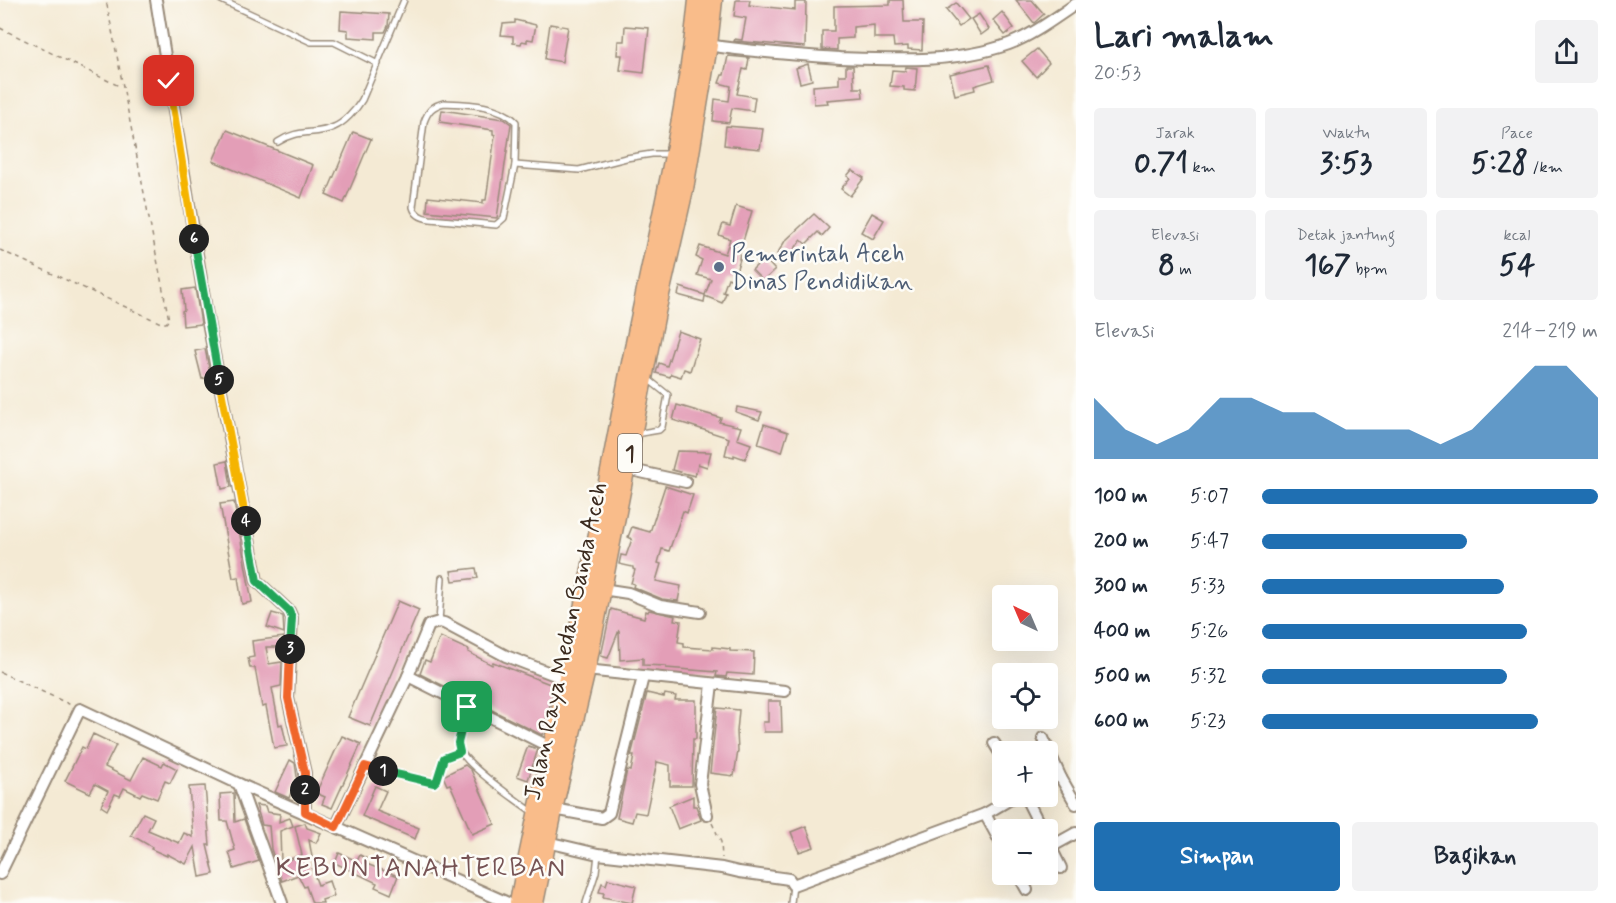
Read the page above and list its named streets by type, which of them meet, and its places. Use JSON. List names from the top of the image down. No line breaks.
{"streets":{"highway":["1","Jalan Raya Medan Banda Aceh"]},"districts":["KEBUNTANAHTERBAN"],"places":["Pemerintah Aceh Dinas Pendidikan"],"north":"top left","page":{"heading":["Lari malam","20:53"],"stats":[["Jarak","0.71 km"],["Waktu","3:53"],["Pace","5:28 /km"],["Elevasi","8 m"],["Detak jantung","167 bpm"],["kcal","54"]],"pins":["6","5","4","3","1","2"],"chart":["Elevasi","214–219 m"],"list":[{"name":"100 m","note":"5:07"},{"name":"200 m","note":"5:47"},{"name":"300 m","note":"5:33"},{"name":"400 m","note":"5:26"},{"name":"500 m","note":"5:32"},{"name":"600 m","note":"5:23"}],"map_buttons":["+","−"],"buttons":["Simpan","Bagikan"]}}
